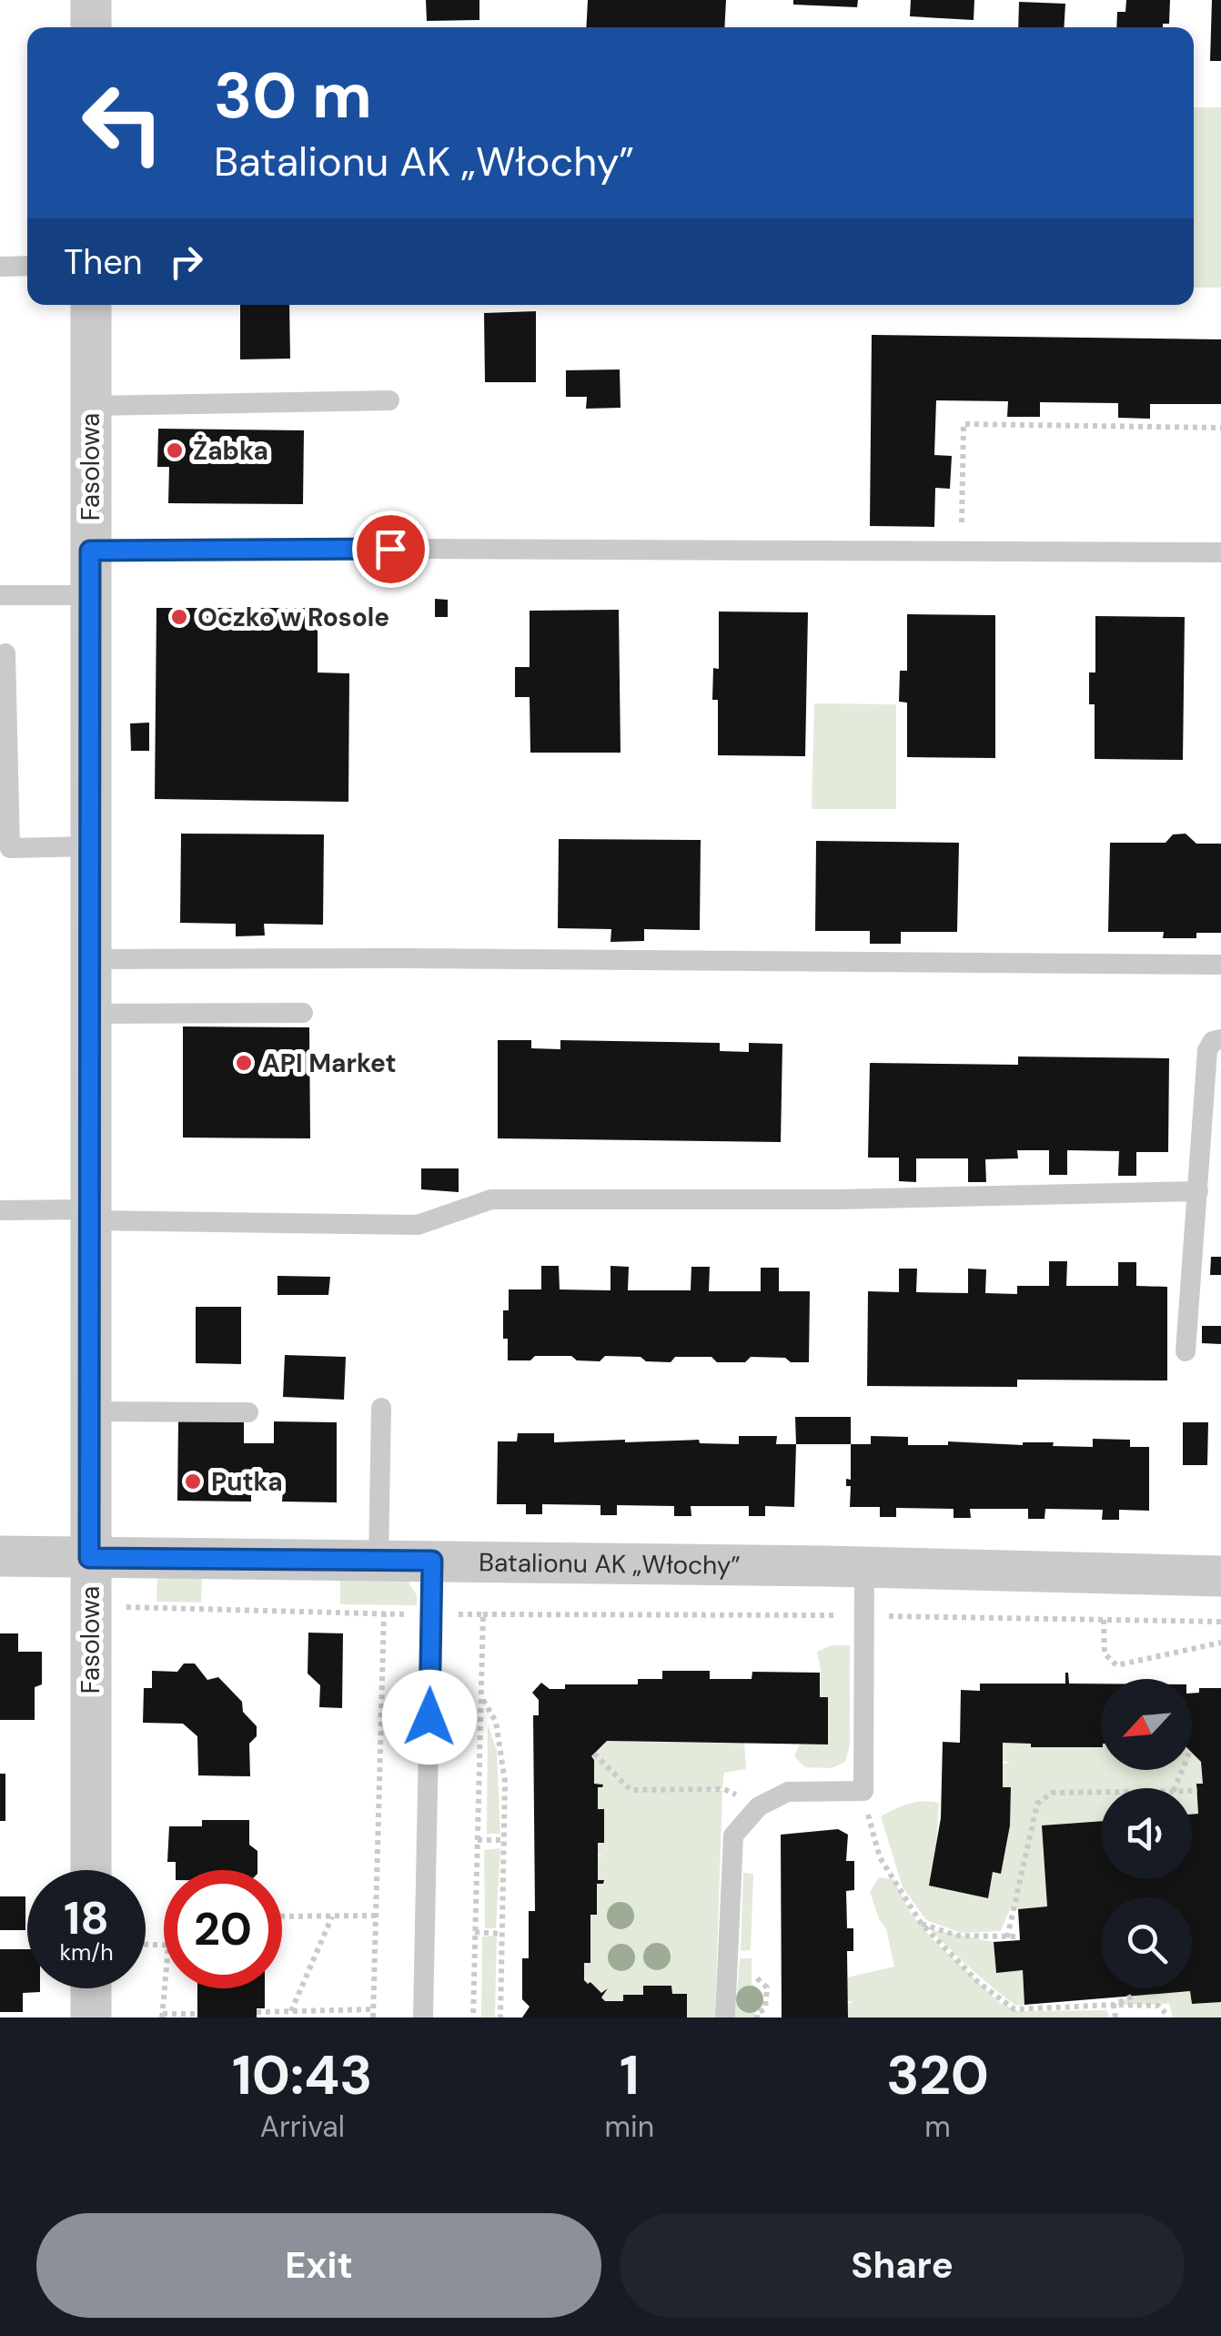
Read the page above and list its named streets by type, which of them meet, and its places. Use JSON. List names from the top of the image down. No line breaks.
{"streets":{"street":["Fasolowa","Batalionu AK „Włochy”"]},"crossings":[["Fasolowa","Batalionu AK „Włochy”"]],"places":["Żabka","Oczko w Rosole","API Market","Putka"],"north":"bottom left","page":{"turn":["30 m","Batalionu AK „Włochy”"],"then":"Then","speed":"18 km/h","limit":"20","eta":["10:43","Arrival","1","min","320","m"],"buttons":["Exit","Share"]}}
